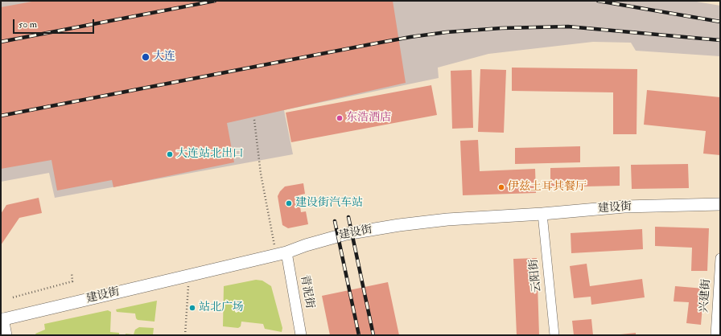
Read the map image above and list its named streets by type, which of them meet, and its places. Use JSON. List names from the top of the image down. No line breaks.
{"streets":{"main road":["建设街"],"street":["云阳街","青泥街","兴建街"]},"crossings":[["建设街","云阳街"],["建设街","青泥街"]],"places":["大连","东浩酒店","大连站北出口","伊兹土耳其餐厅","建设街汽车站","站北广场"],"scale_bar":"50 m"}
